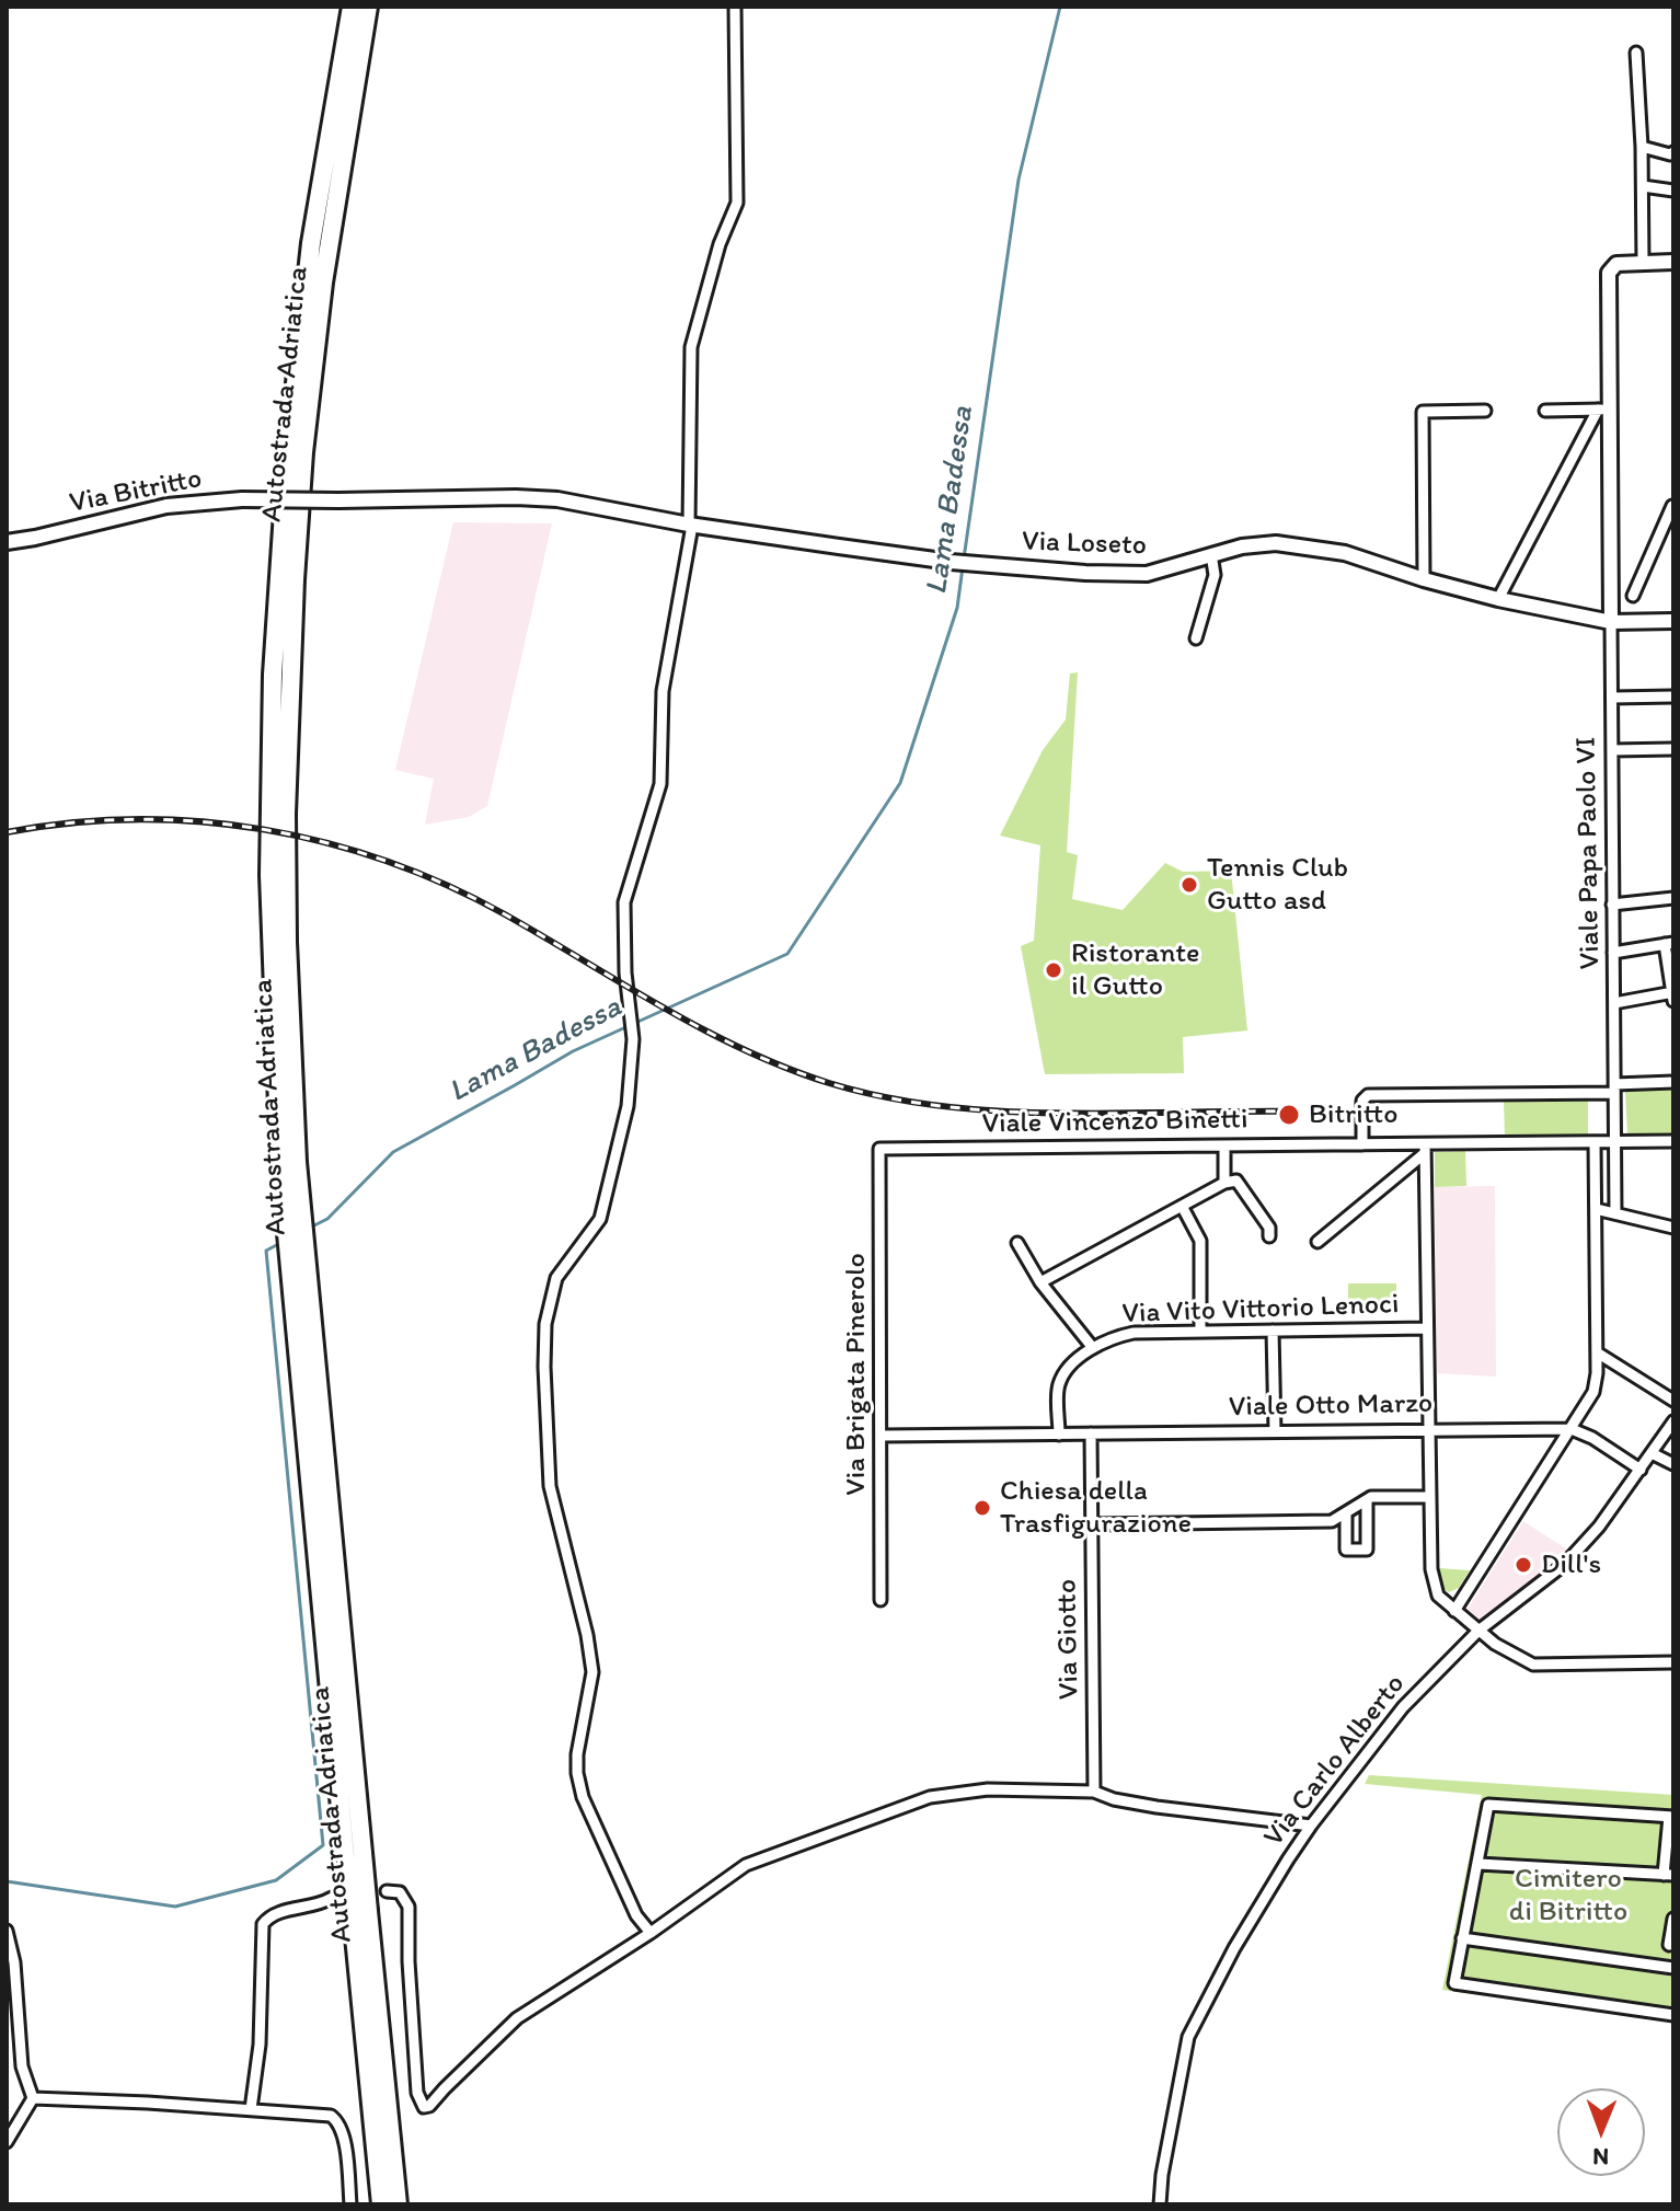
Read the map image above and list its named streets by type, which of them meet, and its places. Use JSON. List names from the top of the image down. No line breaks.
{"streets":{"highway":["Autostrada Adriatica"],"main road":["Via Bitritto","Via Loseto"],"street":["Viale Papa Paolo VI","Viale Vincenzo Binetti","Via Vito Vittorio Lenoci","Via Brigata Pinerolo","Viale Otto Marzo","Via Giotto","Via Carlo Alberto"]},"crossings":[["Via Bitritto","Via Loseto"],["Via Loseto","Viale Papa Paolo VI"],["Viale Papa Paolo VI","Viale Vincenzo Binetti"],["Viale Vincenzo Binetti","Via Brigata Pinerolo"],["Via Vito Vittorio Lenoci","Viale Otto Marzo"],["Via Brigata Pinerolo","Viale Otto Marzo"],["Viale Otto Marzo","Via Giotto"]],"water":["Lama Badessa"],"parks":["Cimitero di Bitritto"],"places":["Tennis Club Gutto asd","Ristorante il Gutto","Bitritto","Chiesa della Trasfigurazione","Dill's"],"north":"bottom"}
